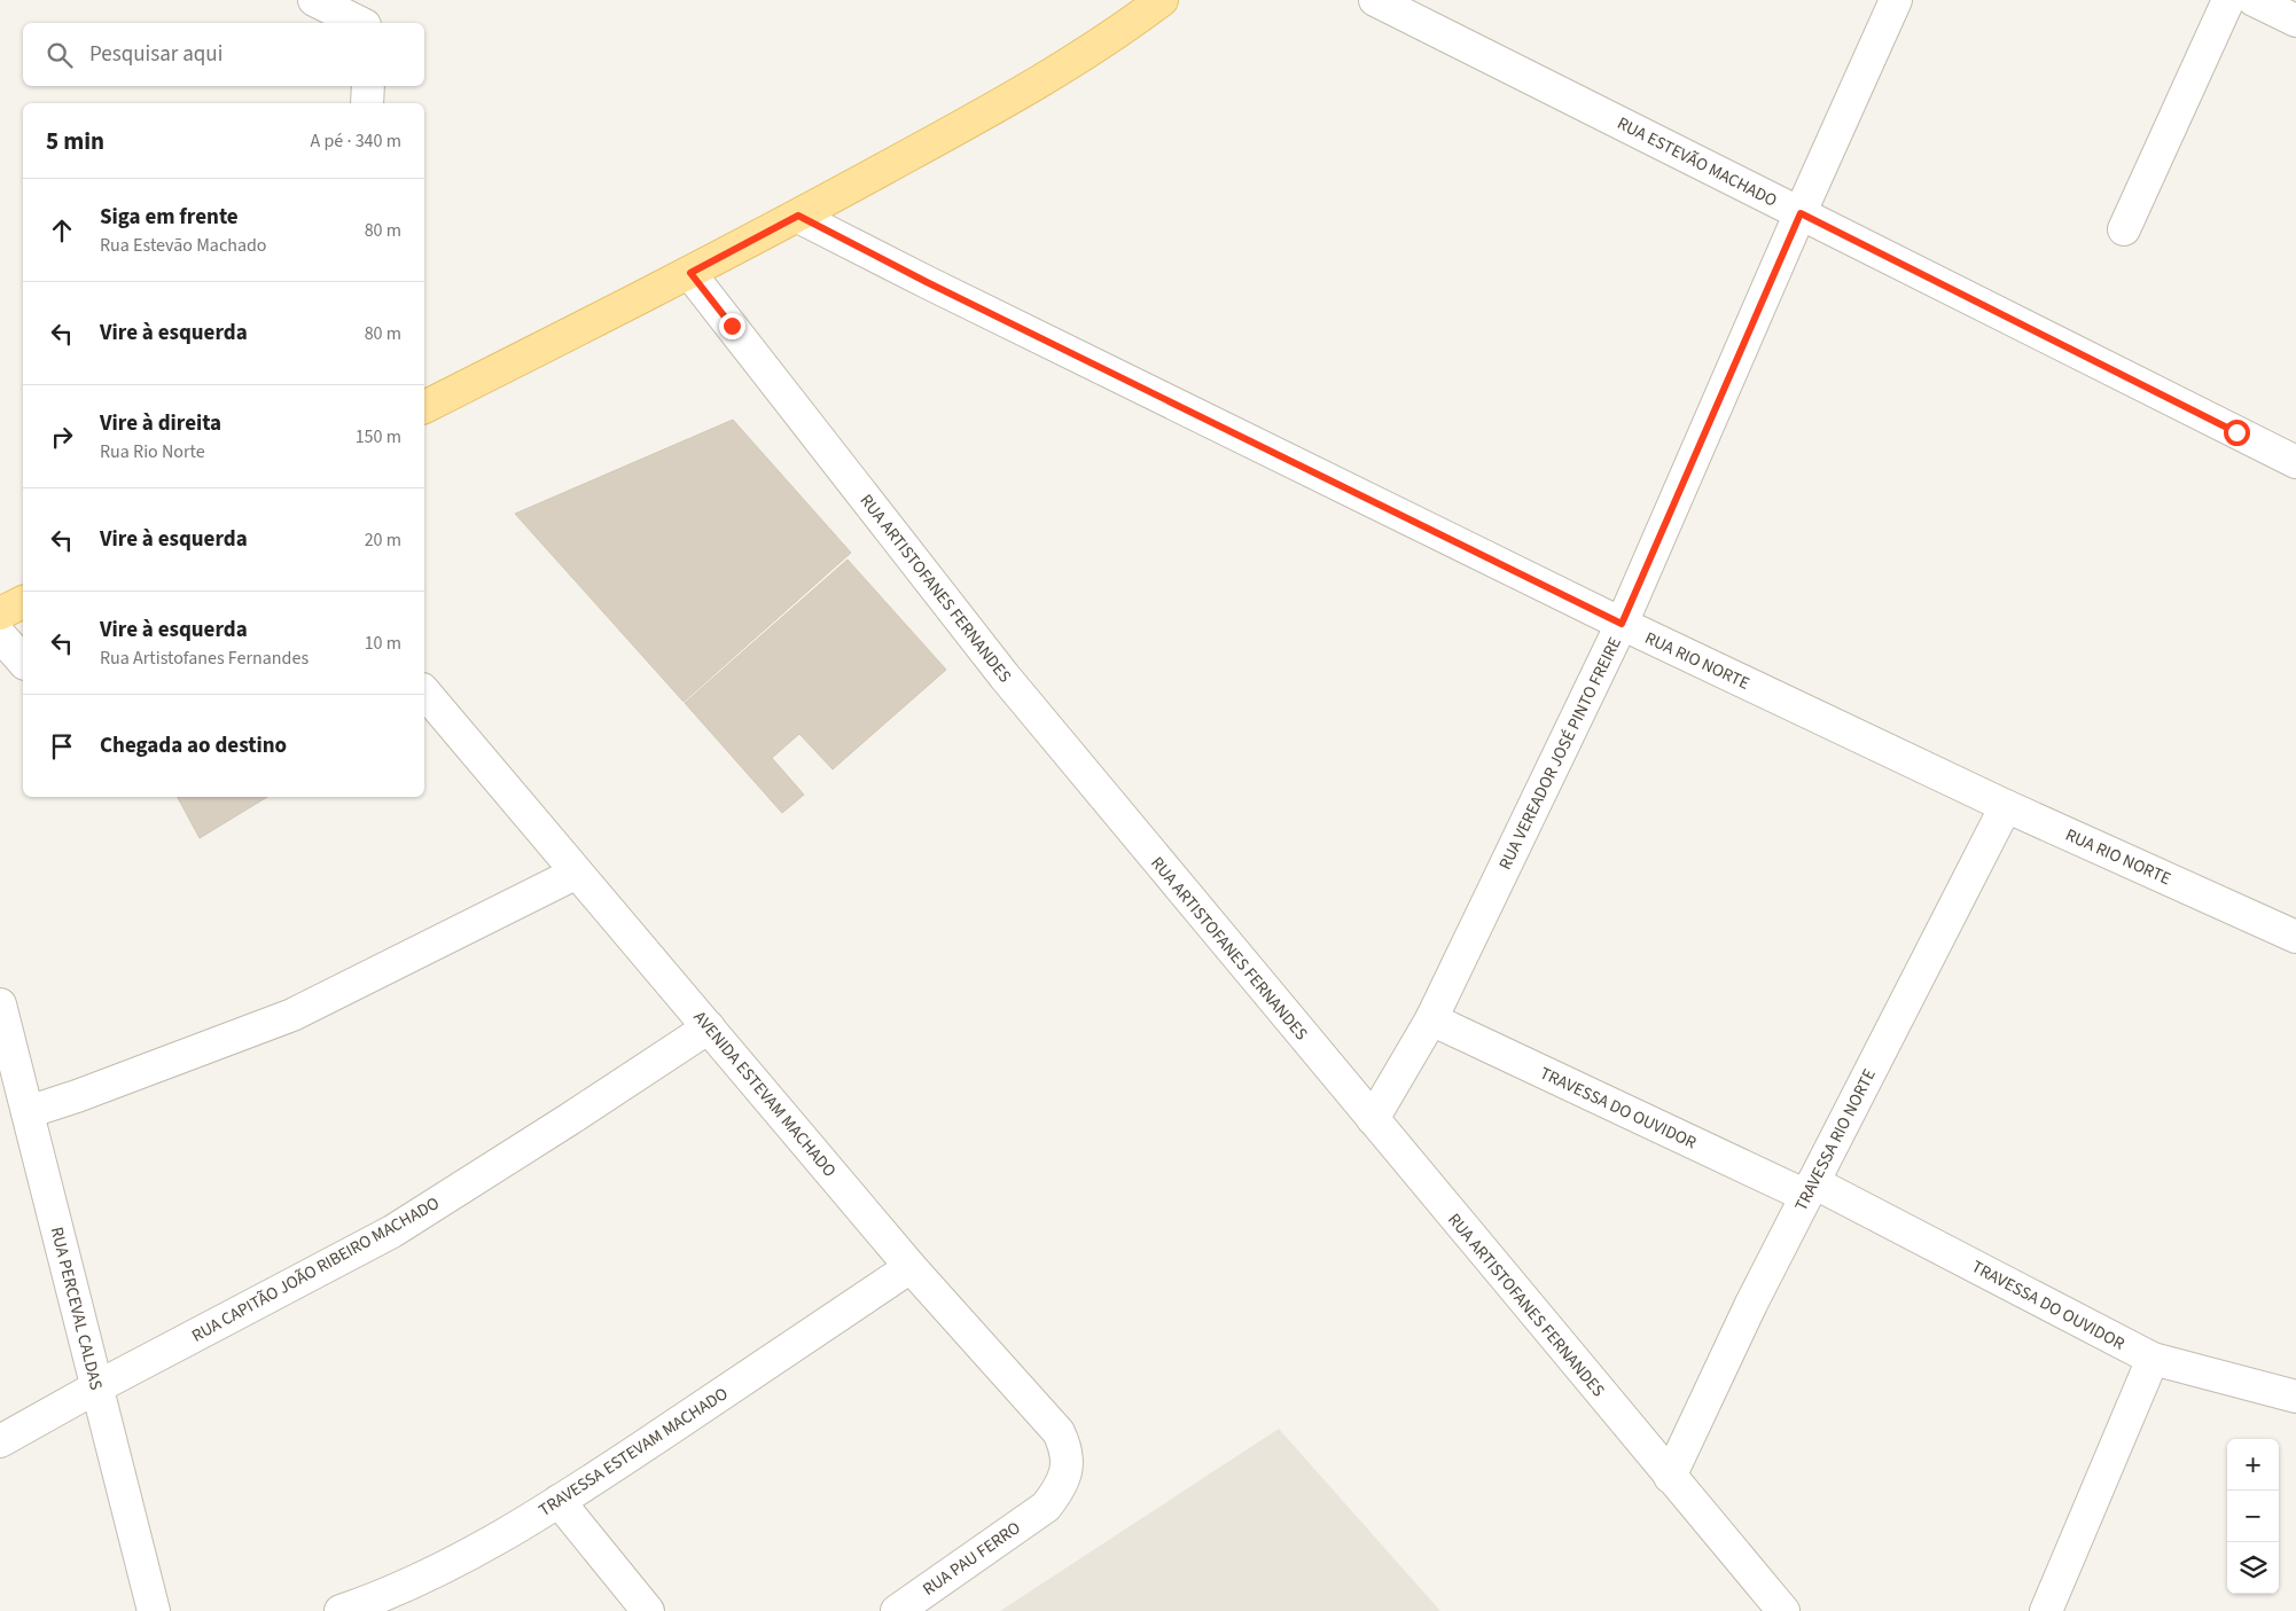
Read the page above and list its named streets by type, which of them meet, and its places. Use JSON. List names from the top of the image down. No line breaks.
{"streets":{"street":["RUA ESTEVÃO MACHADO","RUA ARTISTOFANES FERNANDES","RUA RIO NORTE","RUA VEREADOR JOSÉ PINTO FREIRE","AVENIDA ESTEVAM MACHADO","TRAVESSA DO OUVIDOR","TRAVESSA RIO NORTE","RUA CAPITÃO JOÃO RIBEIRO MACHADO","RUA PERCEVAL CALDAS","TRAVESSA ESTEVAM MACHADO","RUA PAU FERRO"]},"crossings":[["RUA ESTEVÃO MACHADO","RUA VEREADOR JOSÉ PINTO FREIRE"],["RUA ARTISTOFANES FERNANDES","RUA VEREADOR JOSÉ PINTO FREIRE"],["RUA ARTISTOFANES FERNANDES","TRAVESSA RIO NORTE"],["RUA RIO NORTE","RUA VEREADOR JOSÉ PINTO FREIRE"],["RUA RIO NORTE","TRAVESSA RIO NORTE"],["RUA VEREADOR JOSÉ PINTO FREIRE","TRAVESSA DO OUVIDOR"],["AVENIDA ESTEVAM MACHADO","RUA CAPITÃO JOÃO RIBEIRO MACHADO"],["AVENIDA ESTEVAM MACHADO","TRAVESSA ESTEVAM MACHADO"],["AVENIDA ESTEVAM MACHADO","RUA PAU FERRO"],["TRAVESSA DO OUVIDOR","TRAVESSA RIO NORTE"],["RUA CAPITÃO JOÃO RIBEIRO MACHADO","RUA PERCEVAL CALDAS"]],"page":{"search":"Pesquisar aqui","heading":["5 min","A pé · 340 m"],"list":[["Siga em frente","Rua Estevão Machado","80 m"],["Vire à esquerda","80 m"],["Vire à direita","Rua Rio Norte","150 m"],["Vire à esquerda","20 m"],["Vire à esquerda","Rua Artistofanes Fernandes","10 m"],"Chegada ao destino"],"map_buttons":["+","−"]}}
